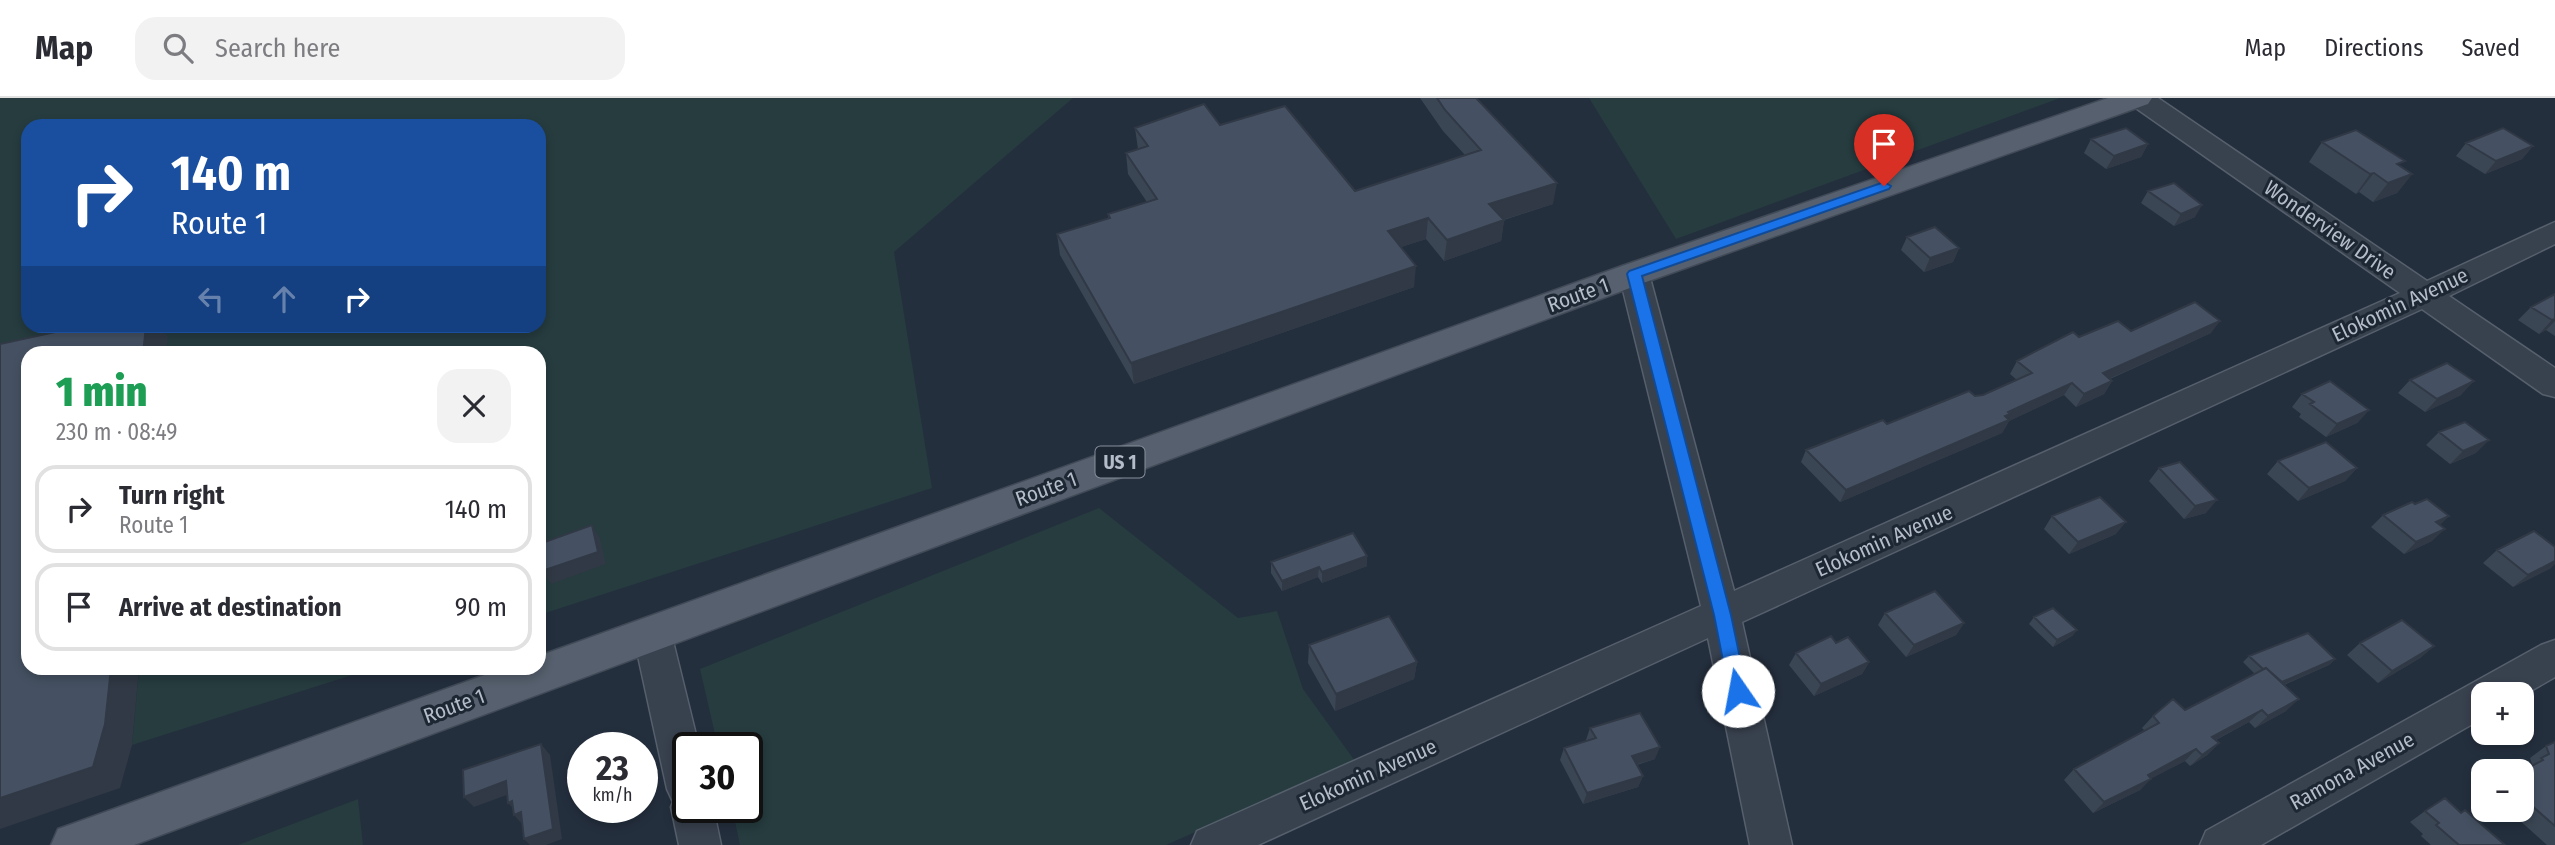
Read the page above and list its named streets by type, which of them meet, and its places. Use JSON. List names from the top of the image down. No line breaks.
{"streets":{"main road":["Route 1","US 1"],"street":["Wonderview Drive","Elokomin Avenue","Ramona Avenue"]},"crossings":[["Wonderview Drive","Route 1"],["Wonderview Drive","Elokomin Avenue"]],"page":{"header":"Map","search":"Search here","nav":["Map","Directions","Saved"],"turn":["140 m","Route 1"],"heading":["1 min","230 m · 08:49"],"list":[{"name":"Turn right","note":"Route 1","value":"140 m"},{"name":"Arrive at destination","value":"90 m"}],"map_buttons":["+","−"],"speed":"23 km/h","limit":"30"}}
